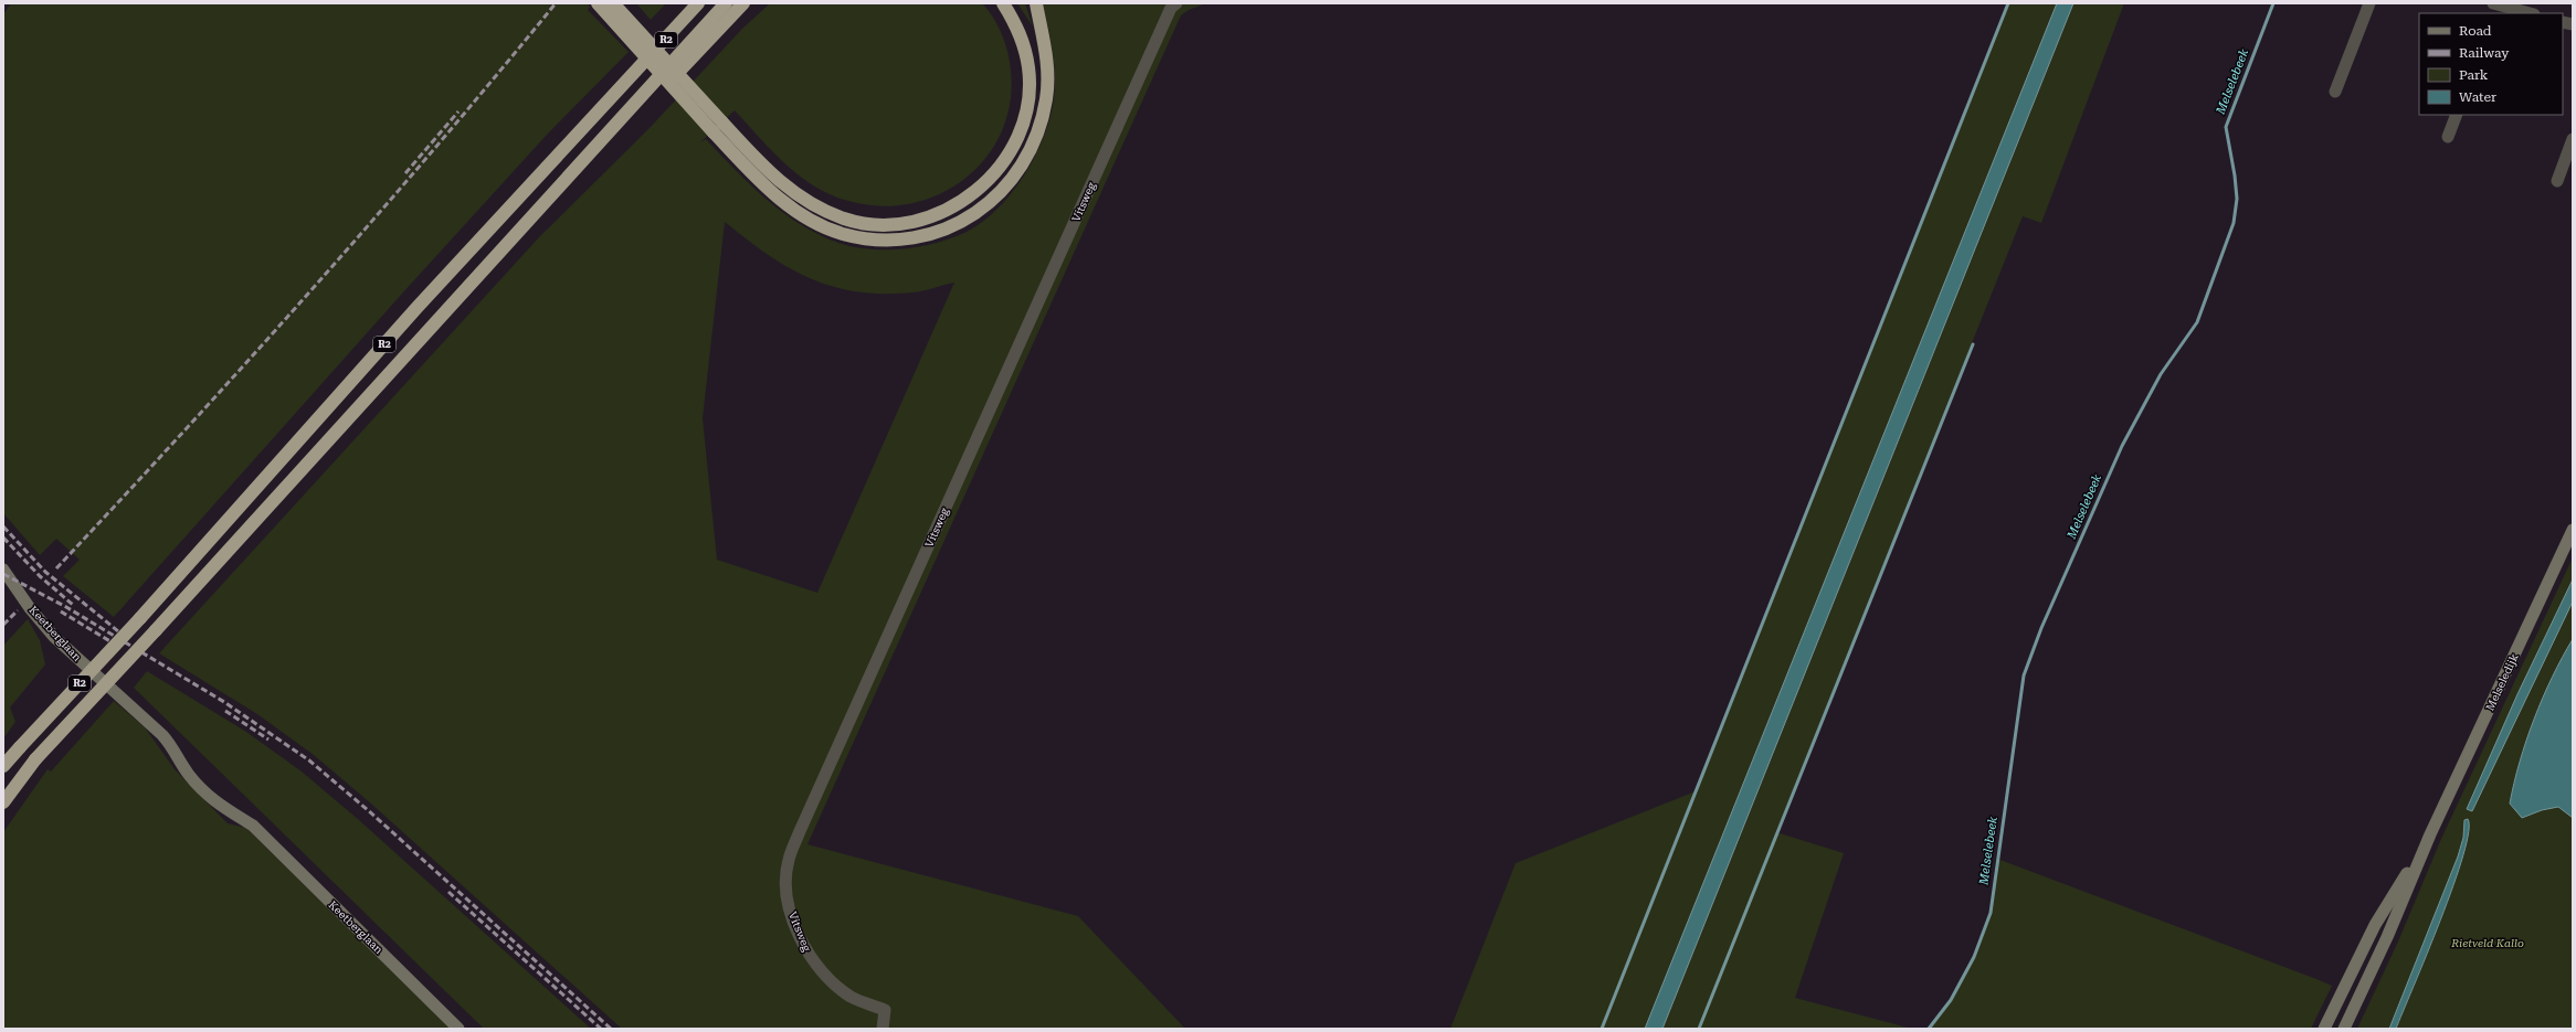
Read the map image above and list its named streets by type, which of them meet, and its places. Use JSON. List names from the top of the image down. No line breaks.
{"streets":{"highway":["R2"],"main road":["Keetberglaan","Melseledijk"],"street":["Vitsweg"]},"water":["Melselebeek"],"parks":["Rietveld Kallo"],"legend":["Road","Railway","Park","Water"]}
